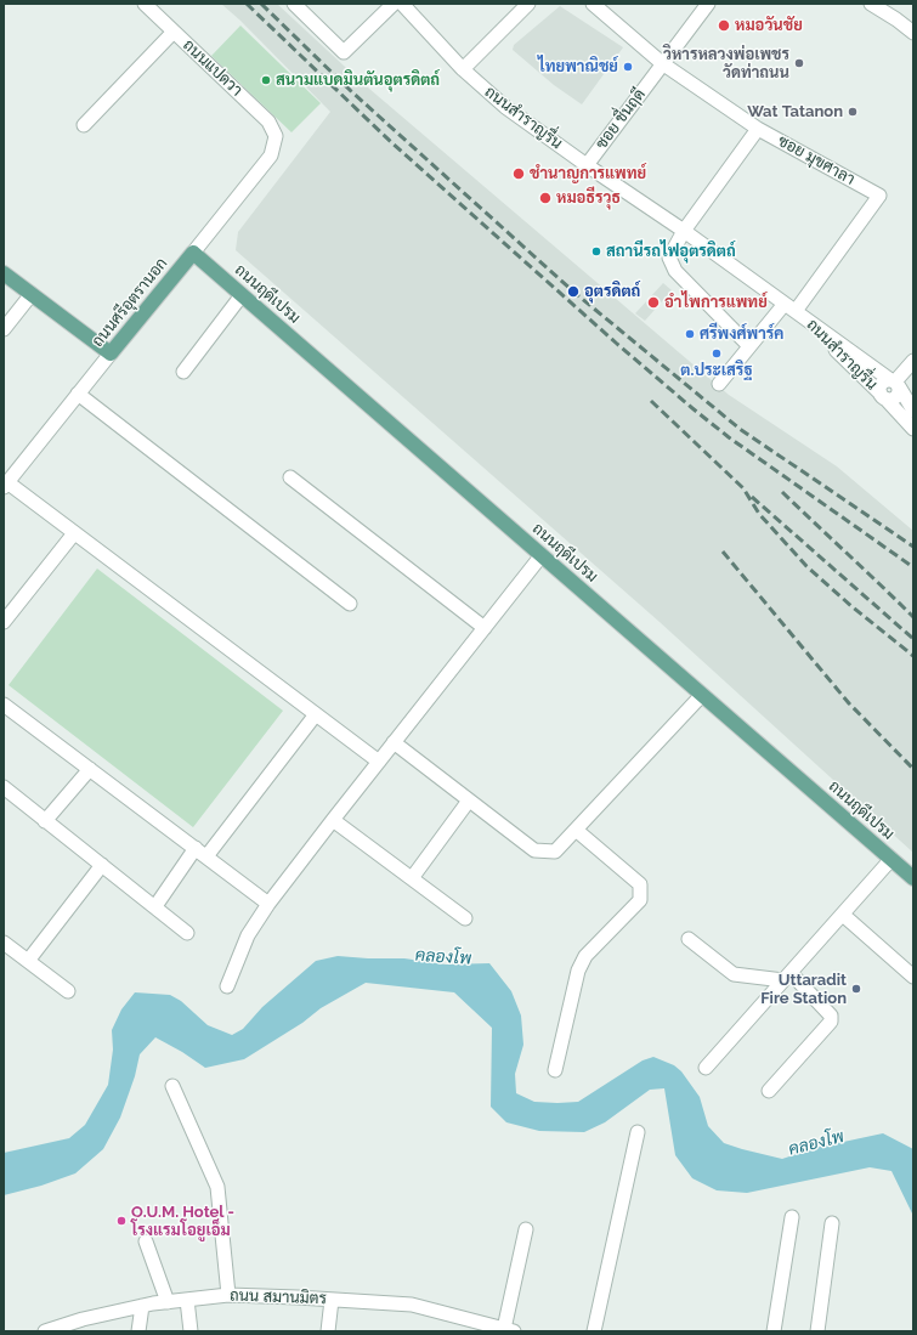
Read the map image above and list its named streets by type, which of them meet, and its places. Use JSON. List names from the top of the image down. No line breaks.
{"streets":{"main road":["ถนนฤดีเปรม","ถนนศรีอุตรานอก"],"street":["ถนนแปดวา","ถนนสำราญรื่น","ซอย ชื่นฤดี","ซอย มุขศาลา","ถนน สมานมิตร"]},"crossings":[["ถนนแปดวา","ถนนศรีอุตรานอก"],["ถนนสำราญรื่น","ซอย ชื่นฤดี"],["ถนนสำราญรื่น","ซอย มุขศาลา"],["ซอย ชื่นฤดี","ซอย มุขศาลา"],["ถนนฤดีเปรม","ถนนศรีอุตรานอก"]],"water":["คลองโพ"],"places":["หมอวันชัย","วิหารหลวงพ่อเพชร วัดท่าถนน","ไทยพาณิชย์","สนามแบดมินตันอุตรดิตถ์","Wat Tatanon","ชำนาญการแพทย์","หมอธีรวุธ","สถานีรถไฟอุตรดิตถ์","อุตรดิตถ์","อำไพการแพทย์","ศรีพงศ์พาร์ค","ต.ประเสริฐ","Uttaradit Fire Station","O.U.M. Hotel - โรงแรมโอยูเอ็ม"]}
